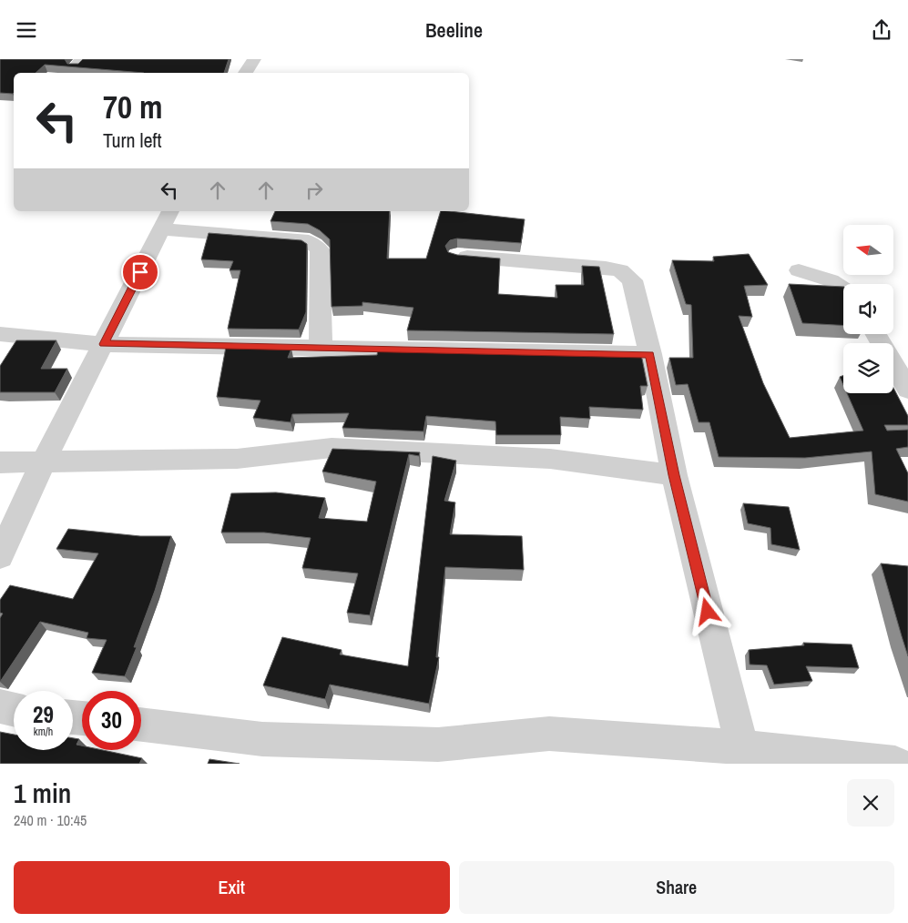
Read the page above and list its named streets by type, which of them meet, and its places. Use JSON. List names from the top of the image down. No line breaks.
{"north":"left","page":{"header":"Beeline","turn":["70 m","Turn left"],"speed":"29 km/h","limit":"30","heading":["1 min","240 m · 10:45"],"buttons":["Exit","Share"]}}
